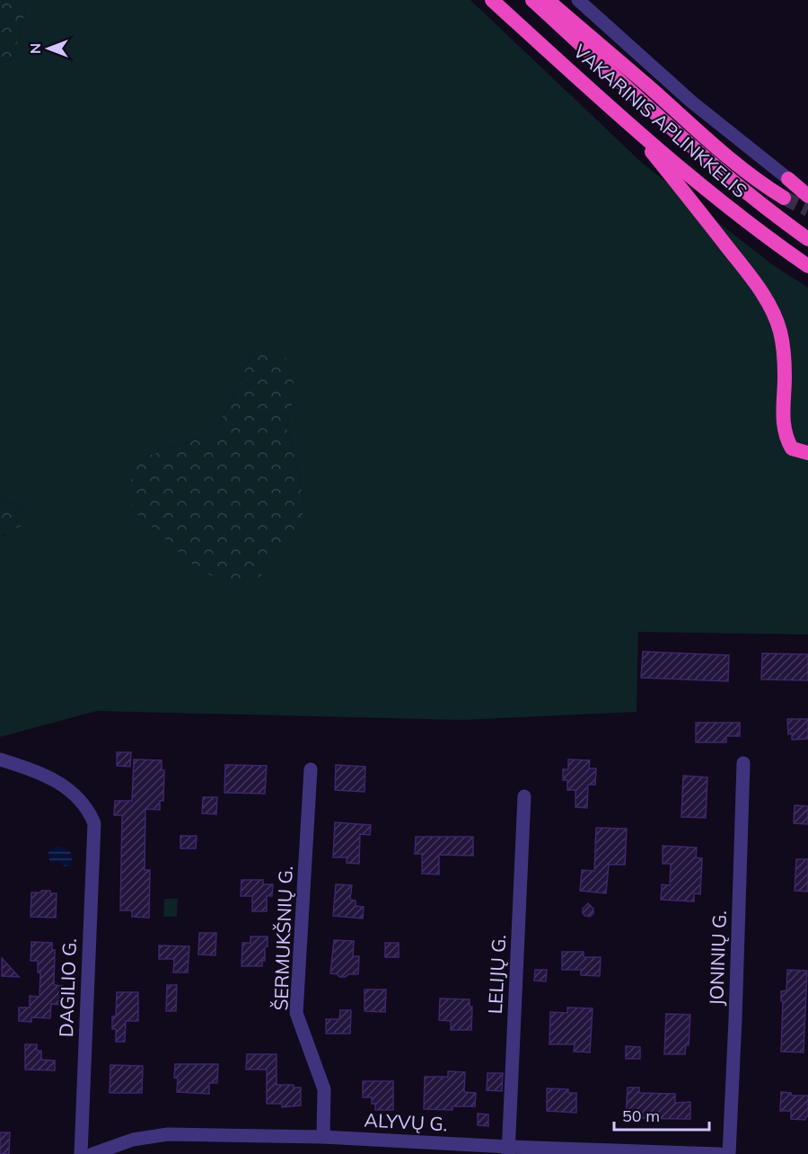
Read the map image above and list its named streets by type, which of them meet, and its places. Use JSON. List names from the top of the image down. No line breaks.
{"streets":{"highway":["VAKARINIS APLINKKELIS"],"street":["ŠERMUKŠNIŲ G.","JONINIŲ G.","LELIJŲ G.","DAGILIO G.","ALYVŲ G."]},"crossings":[["ŠERMUKŠNIŲ G.","ALYVŲ G."],["LELIJŲ G.","ALYVŲ G."]],"scale_bar":"50 m","north":"left"}
